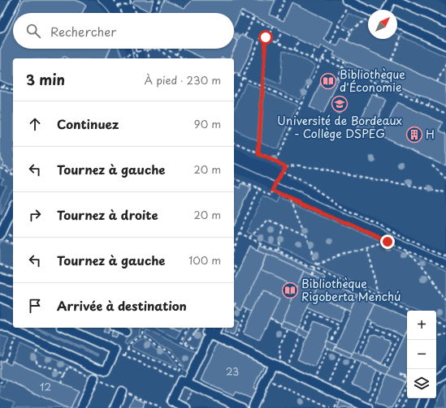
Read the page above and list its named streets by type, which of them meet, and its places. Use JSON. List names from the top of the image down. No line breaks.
{"places":{"library":["Bibliothèque d'Économie","Bibliothèque Rigoberta Menchú"],"school or university":["Université de Bordeaux - Collège DSPEG"],"building":["H"]},"house_numbers":["23","12"],"north":"top right","page":{"search":"Rechercher","heading":["3 min","À pied · 230 m"],"list":[["Continuez","90 m"],["Tournez à gauche","20 m"],["Tournez à droite","20 m"],["Tournez à gauche","100 m"],"Arrivée à destination"],"map_buttons":["+","−"]}}
